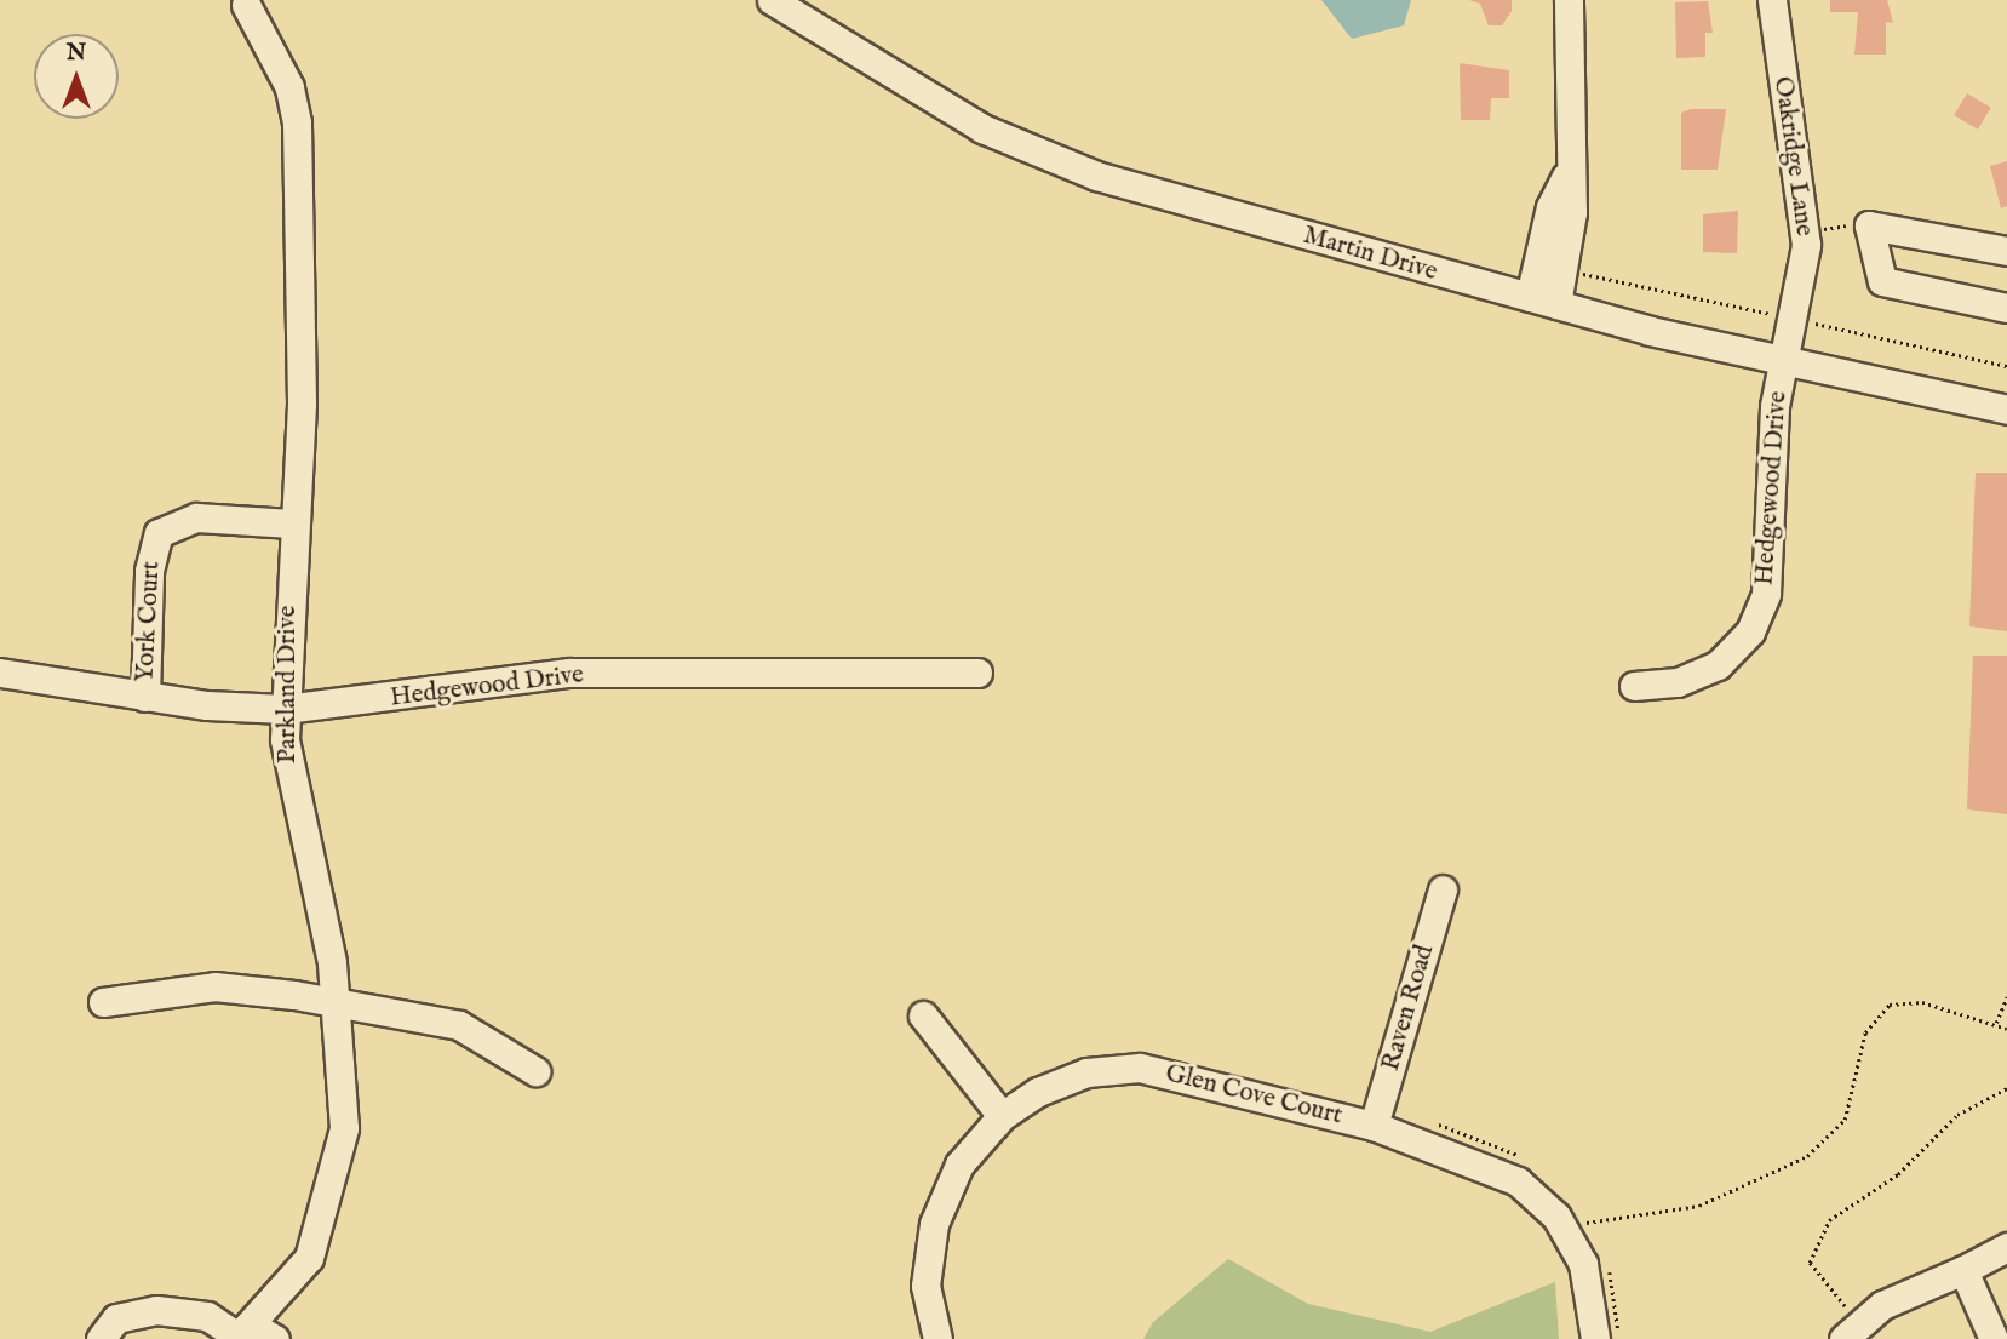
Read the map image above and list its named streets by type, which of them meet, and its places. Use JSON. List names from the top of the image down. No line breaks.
{"streets":{"street":["Oakridge Lane","Martin Drive","Hedgewood Drive","York Court","Parkland Drive","Raven Road","Glen Cove Court"]},"crossings":[["Oakridge Lane","Martin Drive"],["Oakridge Lane","Hedgewood Drive"],["Martin Drive","Hedgewood Drive"],["Hedgewood Drive","York Court"],["Hedgewood Drive","Parkland Drive"],["York Court","Parkland Drive"],["Raven Road","Glen Cove Court"]],"north":"top"}
